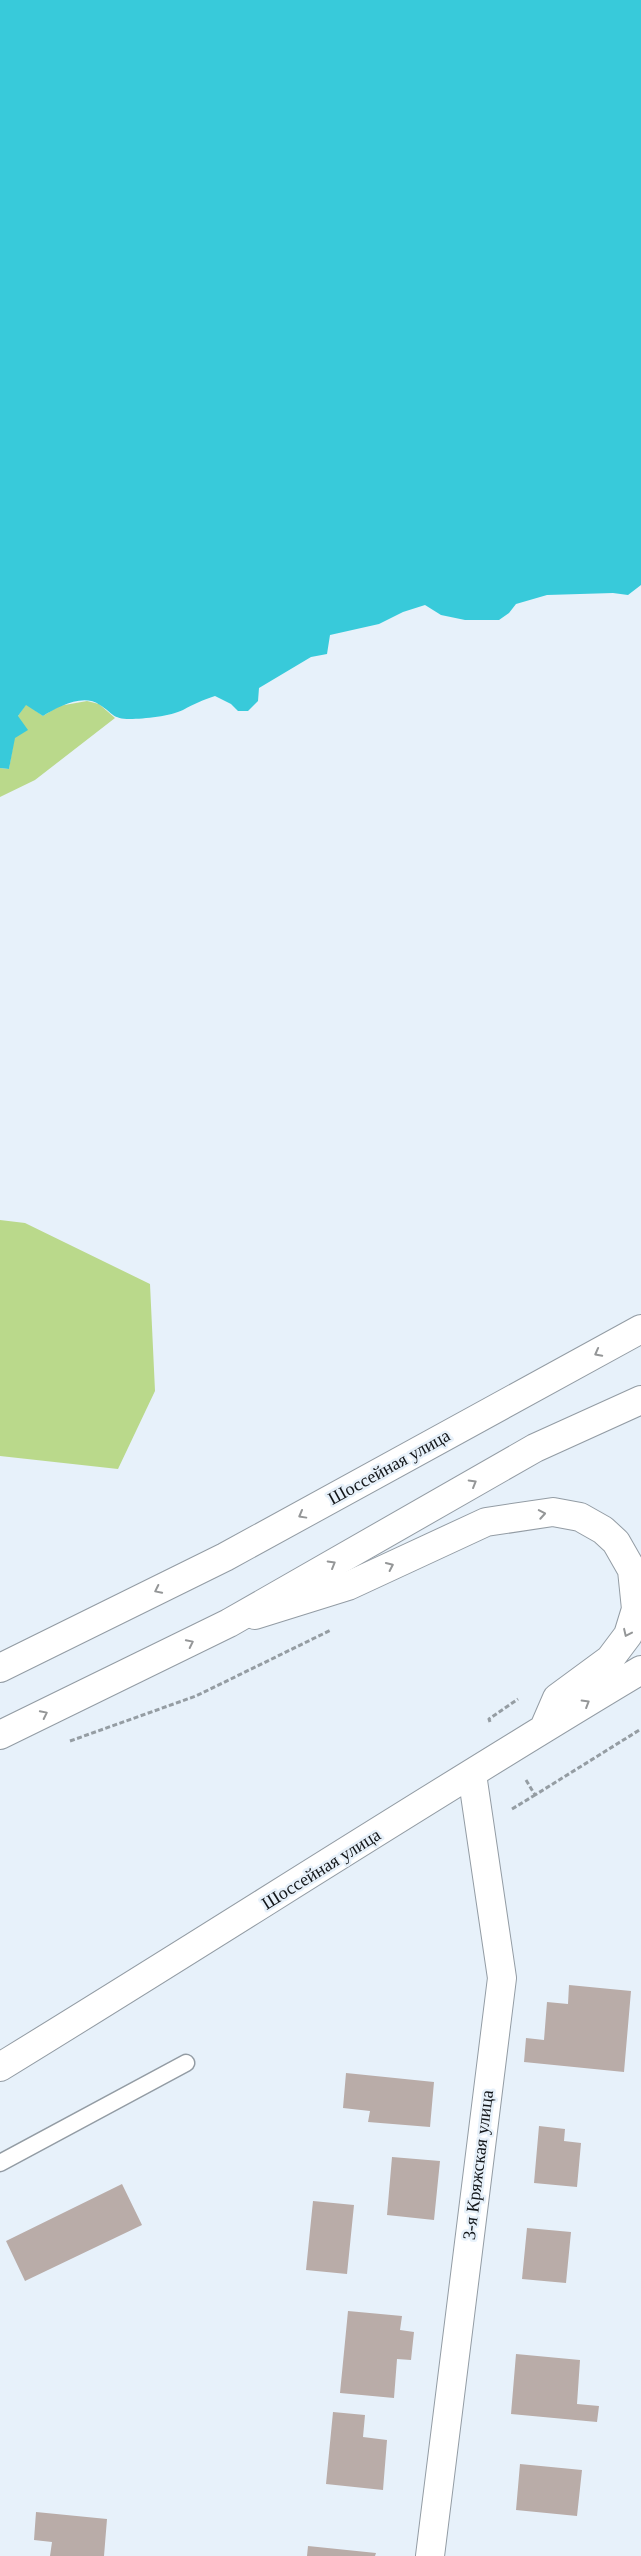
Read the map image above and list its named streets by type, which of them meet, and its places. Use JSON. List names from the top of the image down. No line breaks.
{"streets":{"main road":["Шоссейная улица","3-я Кряжская улица"]},"crossings":[["Шоссейная улица","3-я Кряжская улица"]]}
